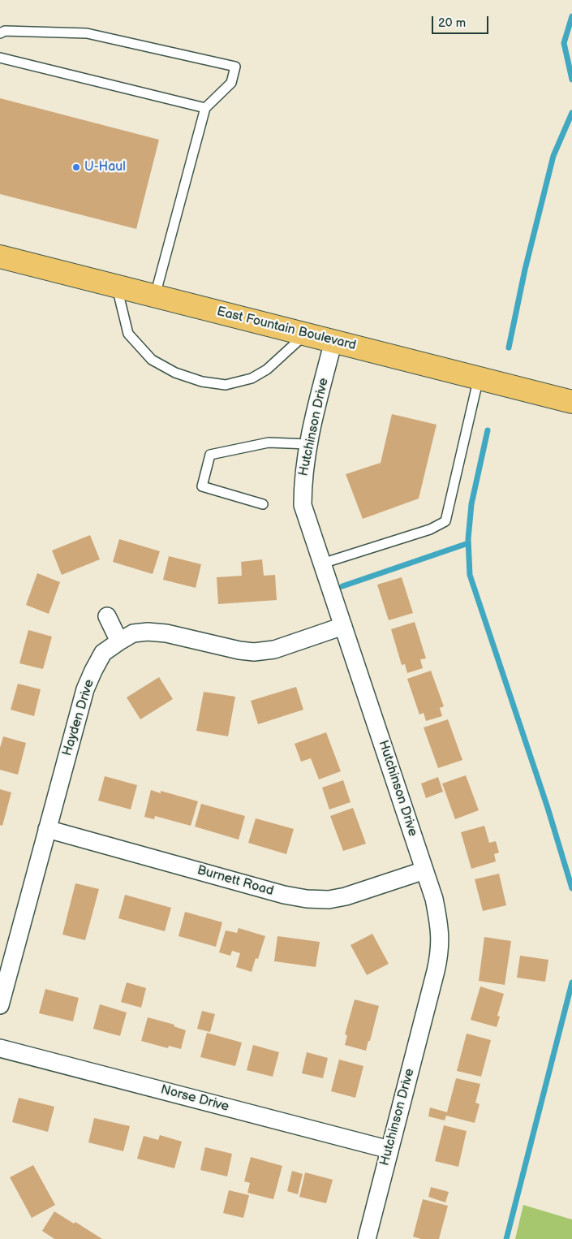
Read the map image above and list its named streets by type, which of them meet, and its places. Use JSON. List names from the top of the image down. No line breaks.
{"streets":{"main road":["East Fountain Boulevard"],"street":["Hutchinson Drive","Hayden Drive","Burnett Road","Norse Drive"]},"crossings":[["East Fountain Boulevard","Hutchinson Drive"],["Hutchinson Drive","Hayden Drive"],["Hutchinson Drive","Burnett Road"],["Hutchinson Drive","Norse Drive"],["Hayden Drive","Burnett Road"]],"places":["U-Haul"],"scale_bar":"20 m"}
